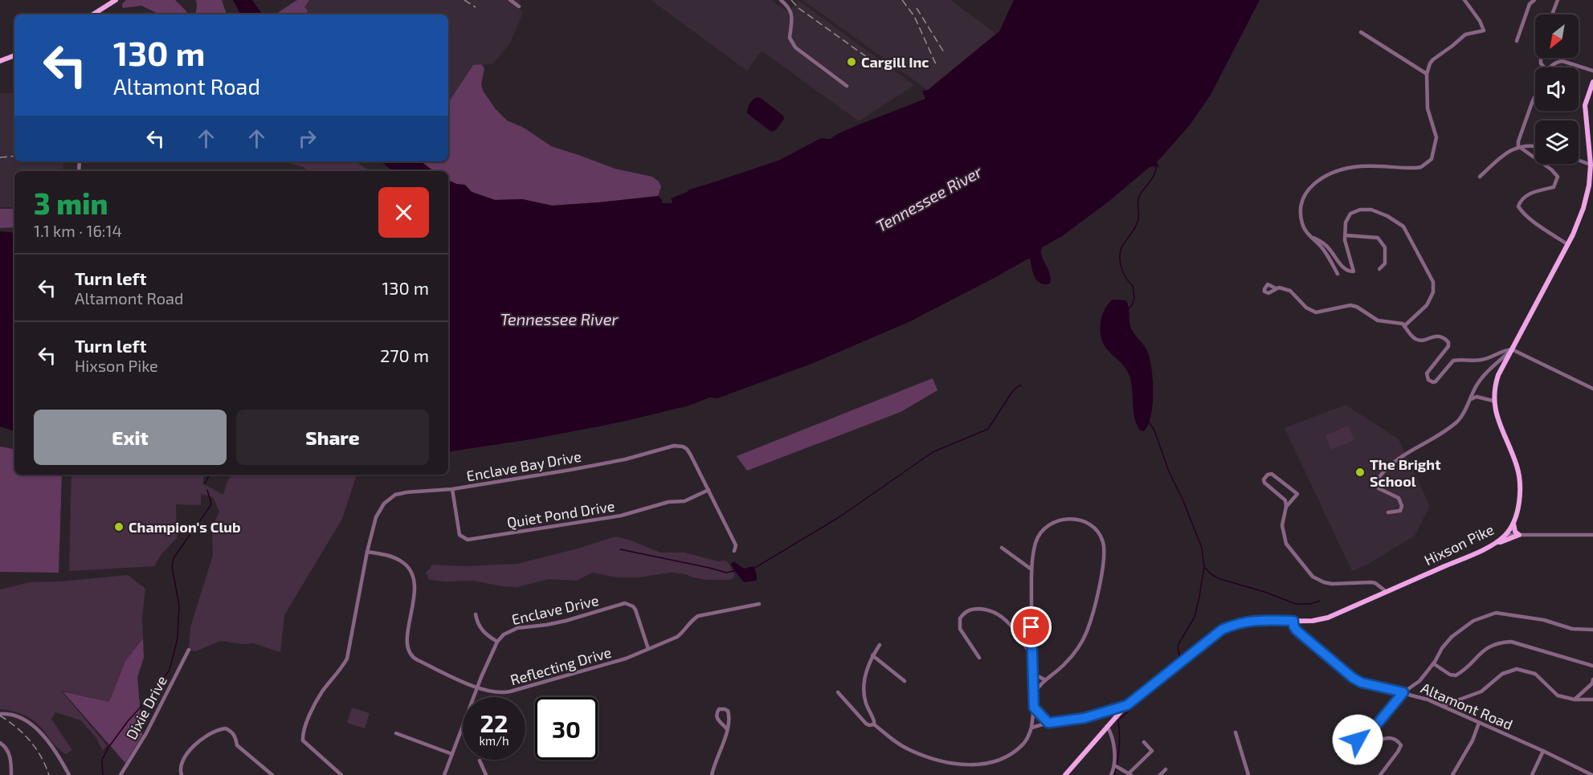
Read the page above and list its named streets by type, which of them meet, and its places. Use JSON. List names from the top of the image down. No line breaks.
{"streets":{"main road":["Hixson Pike"],"street":["Enclave Bay Drive","Quiet Pond Drive","Enclave Drive","Reflecting Drive","Altamont Road","Dixie Drive"]},"crossings":[["Enclave Bay Drive","Quiet Pond Drive"],["Enclave Bay Drive","Reflecting Drive"],["Hixson Pike","Altamont Road"],["Enclave Drive","Reflecting Drive"]],"water":["Tennessee River"],"places":["Cargill Inc","The Bright School","Champion's Club"],"north":"bottom left","page":{"turn":["130 m","Altamont Road"],"heading":["3 min","1.1 km · 16:14"],"list":[{"name":"Turn left","note":"Altamont Road","value":"130 m"},{"name":"Turn left","note":"Hixson Pike","value":"270 m"}],"buttons":["Exit","Share"],"speed":"22 km/h","limit":"30"}}
